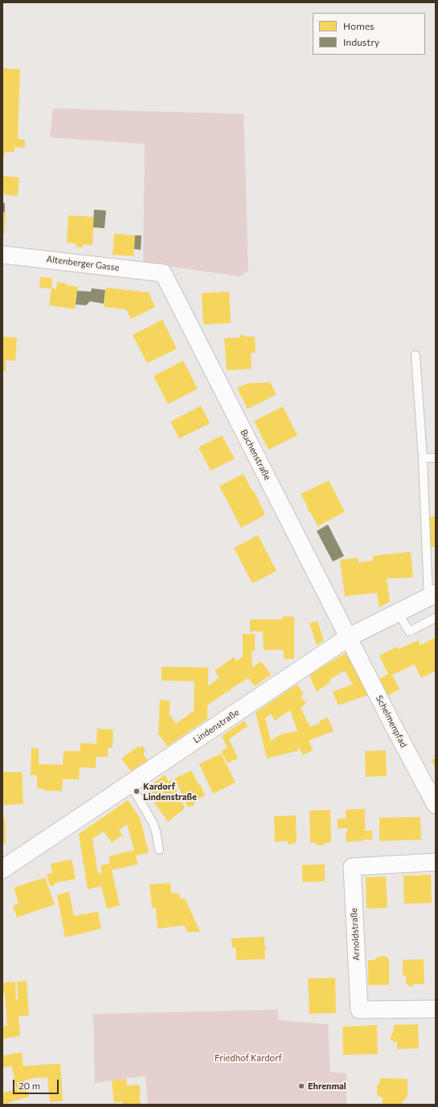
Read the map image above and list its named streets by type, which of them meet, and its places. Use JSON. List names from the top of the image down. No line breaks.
{"streets":{"street":["Altenberger Gasse","Buchenstraße","Schelmenpfad","Lindenstraße","Arnoldstraße"]},"crossings":[["Altenberger Gasse","Buchenstraße"],["Buchenstraße","Schelmenpfad"],["Buchenstraße","Lindenstraße"],["Schelmenpfad","Lindenstraße"]],"parks":["Friedhof Kardorf"],"places":["Kardorf Lindenstraße","Ehrenmal"],"legend":["Homes","Industry"],"scale_bar":"20 m"}
